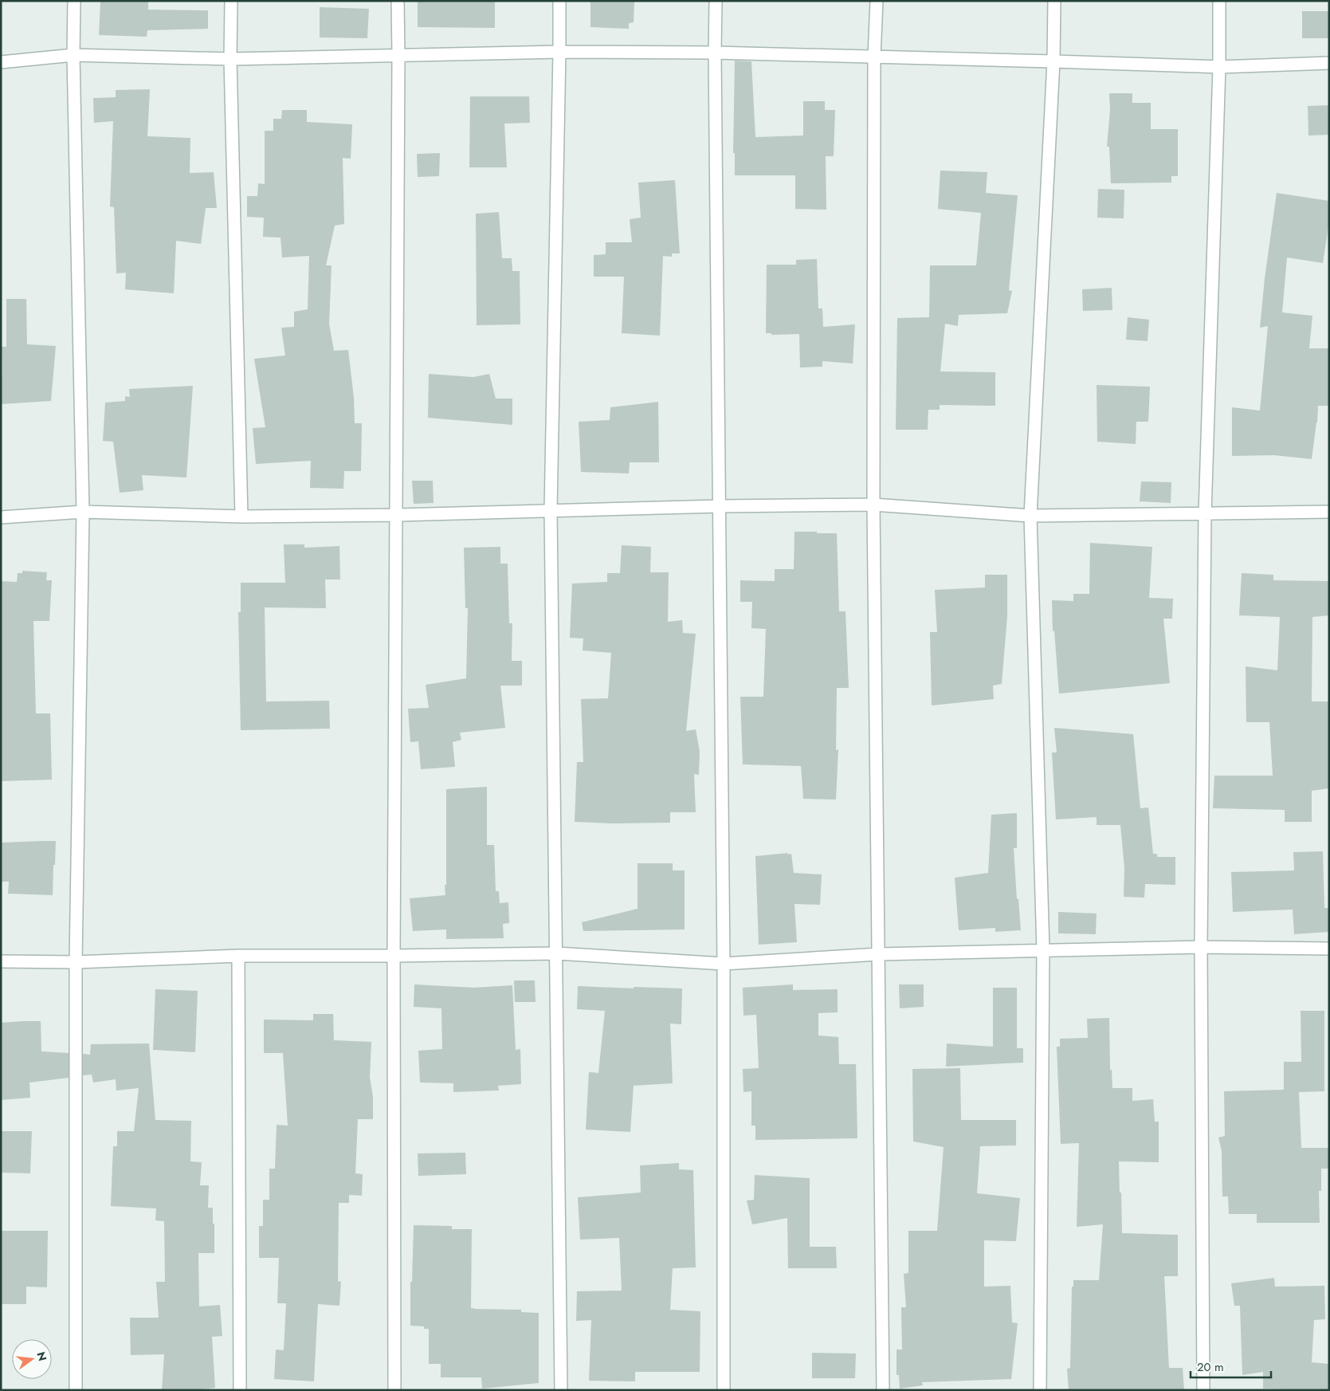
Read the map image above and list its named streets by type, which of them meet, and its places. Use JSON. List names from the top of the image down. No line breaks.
{"scale_bar":"20 m","north":"right"}
